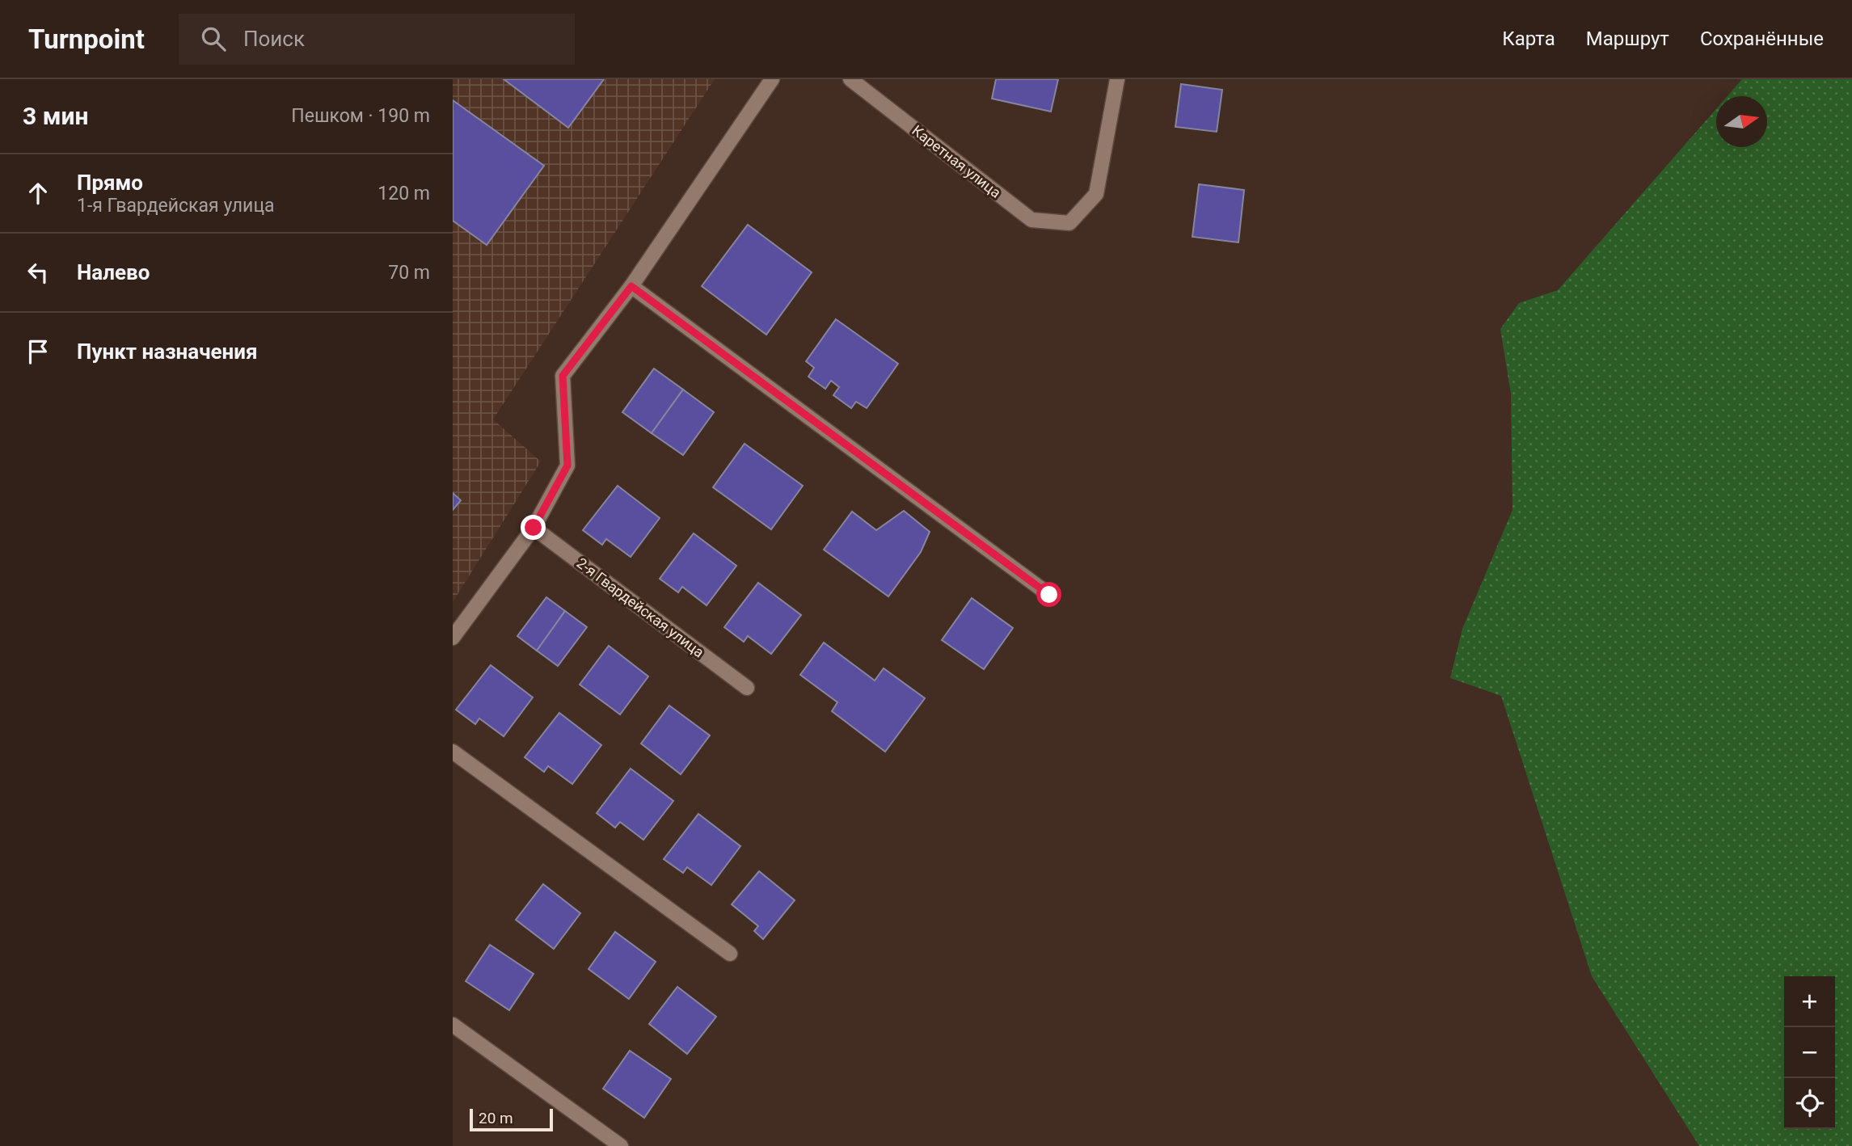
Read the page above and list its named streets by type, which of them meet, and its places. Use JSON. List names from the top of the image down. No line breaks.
{"streets":{"street":["Каретная улица","2-я Гвардейская улица"]},"scale_bar":"20 m","north":"right","page":{"header":"Turnpoint","search":"Поиск","nav":["Карта","Маршрут","Сохранённые"],"heading":["3 мин","Пешком · 190 m"],"list":[["Прямо","1-я Гвардейская улица","120 m"],["Налево","70 m"],"Пункт назначения"],"map_buttons":["+","−"],"scale":"20 m"}}
